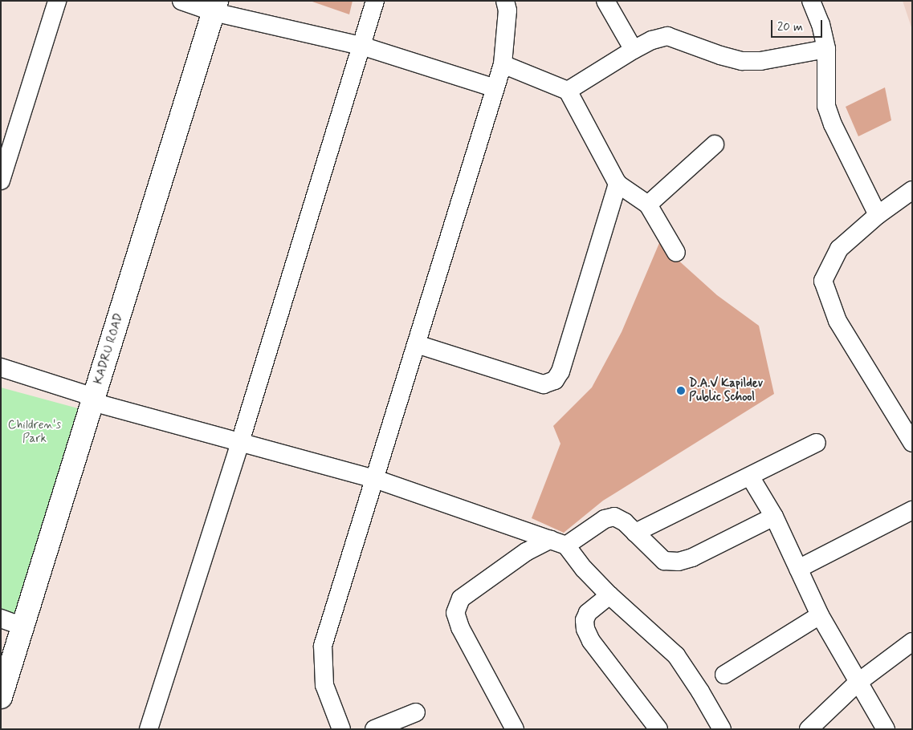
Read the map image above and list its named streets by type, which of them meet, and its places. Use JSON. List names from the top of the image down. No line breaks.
{"streets":{"main road":["KADRU ROAD"]},"parks":["Children's Park"],"places":["D.A.V Kapildev Public School"],"scale_bar":"20 m"}
